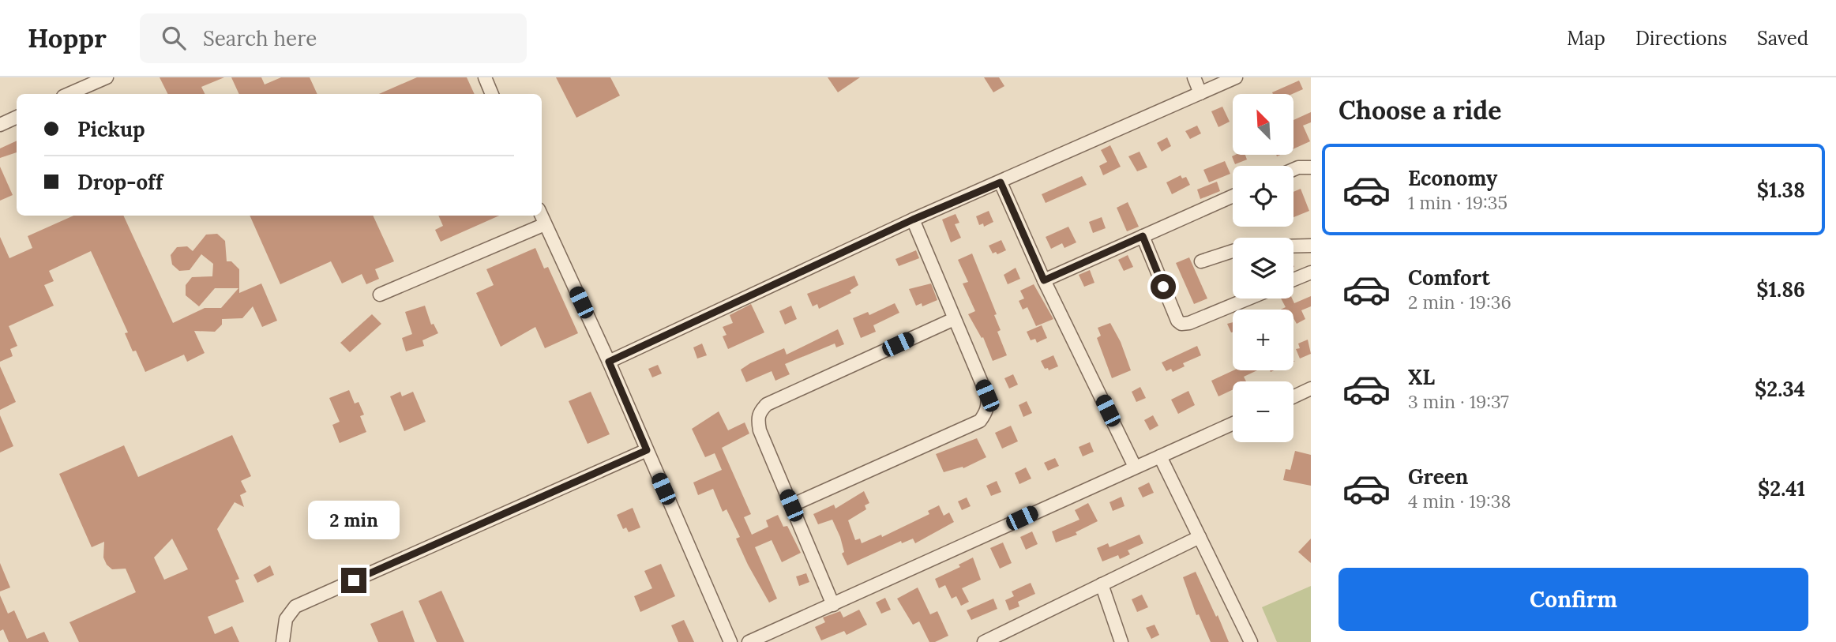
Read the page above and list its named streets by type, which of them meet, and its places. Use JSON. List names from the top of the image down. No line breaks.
{"north":"top left","page":{"header":"Hoppr","search":"Search here","nav":["Map","Directions","Saved"],"heading":"Choose a ride","map_buttons":["+","−"],"banner":["Pickup","Drop-off"],"list":[{"name":"Economy","note":"1 min · 19:35","value":"$1.38"},{"name":"Comfort","note":"2 min · 19:36","value":"$1.86"},{"name":"XL","note":"3 min · 19:37","value":"$2.34"},{"name":"Green","note":"4 min · 19:38","value":"$2.41"}],"bubble":"2 min","buttons":"Confirm"}}
